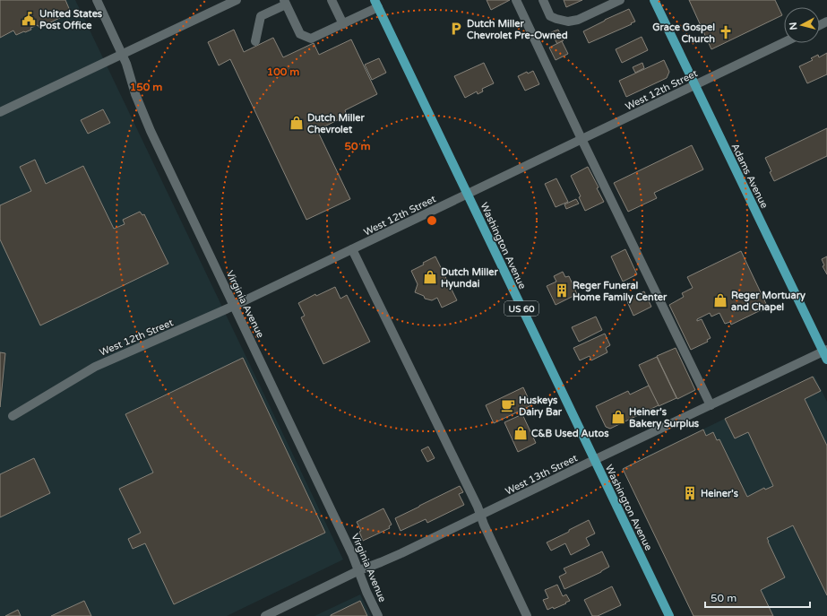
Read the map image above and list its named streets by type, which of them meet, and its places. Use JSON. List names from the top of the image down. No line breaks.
{"streets":{"main road":["Adams Avenue","Washington Avenue","US 60"],"street":["West 12th Street","Virginia Avenue","West 13th Street"]},"crossings":[["West 12th Street","Adams Avenue"],["West 12th Street","Washington Avenue"],["West 12th Street","Virginia Avenue"],["Adams Avenue","West 13th Street"],["Washington Avenue","West 13th Street"],["Virginia Avenue","West 13th Street"]],"places":{"public building":["United States Post Office"],"parking":["Dutch Miller Chevrolet Pre-Owned"],"church":["Grace Gospel Church"],"shop":["Dutch Miller Chevrolet","Dutch Miller Hyundai","Reger Mortuary and Chapel","Heiner's Bakery Surplus","C&B Used Autos"],"building":["Reger Funeral Home Family Center","Heiner's"],"cafe":["Huskeys Dairy Bar"]},"scale_bar":"50 m","north":"left","rings":["100 m","150 m","50 m"]}
